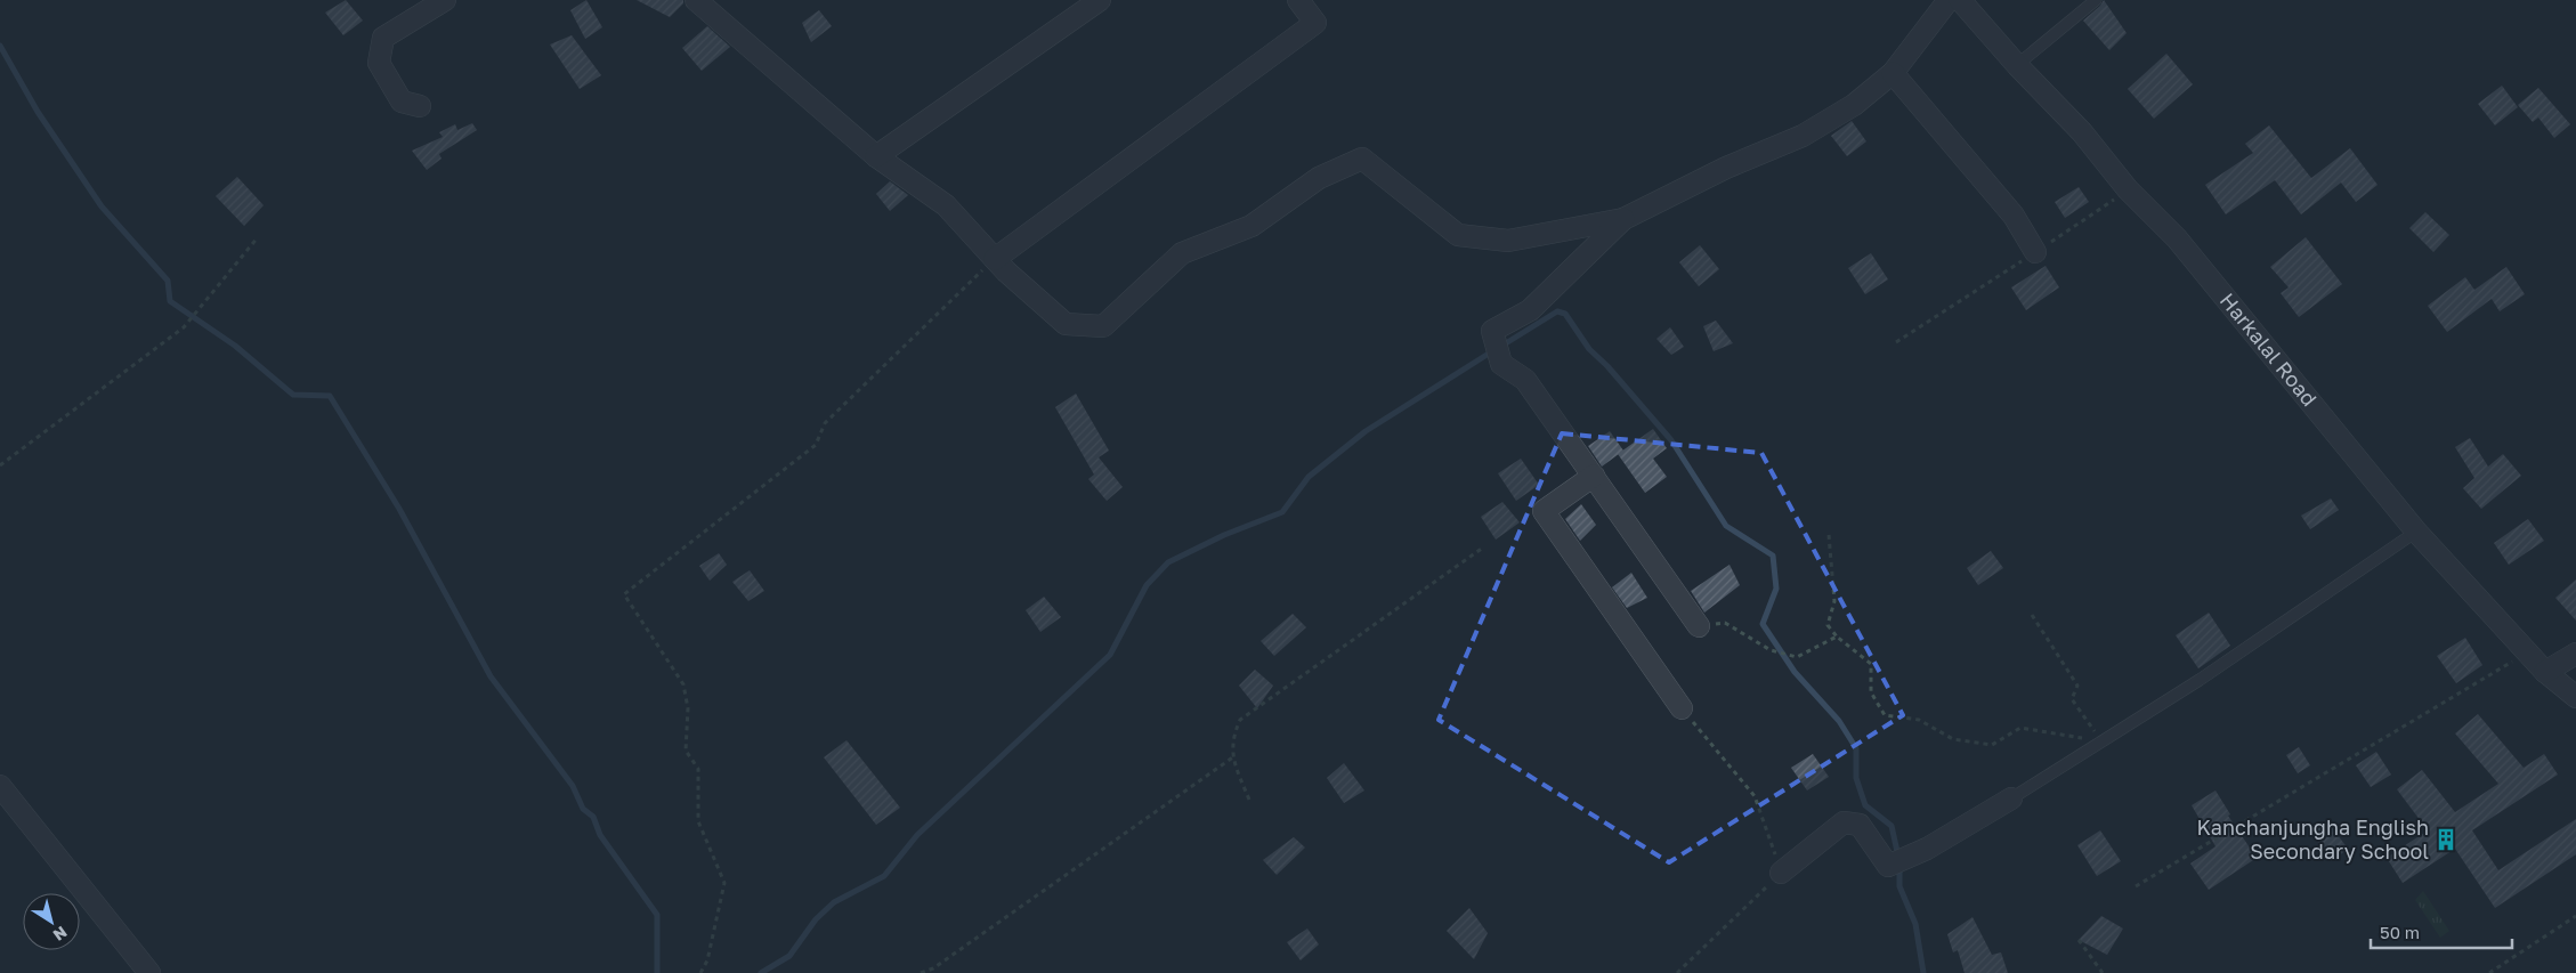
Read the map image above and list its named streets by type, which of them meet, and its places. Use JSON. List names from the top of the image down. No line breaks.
{"streets":{"street":["Harkalal Road"]},"places":{"building":["Kanchanjungha English Secondary School"]},"scale_bar":"50 m","north":"bottom right"}
